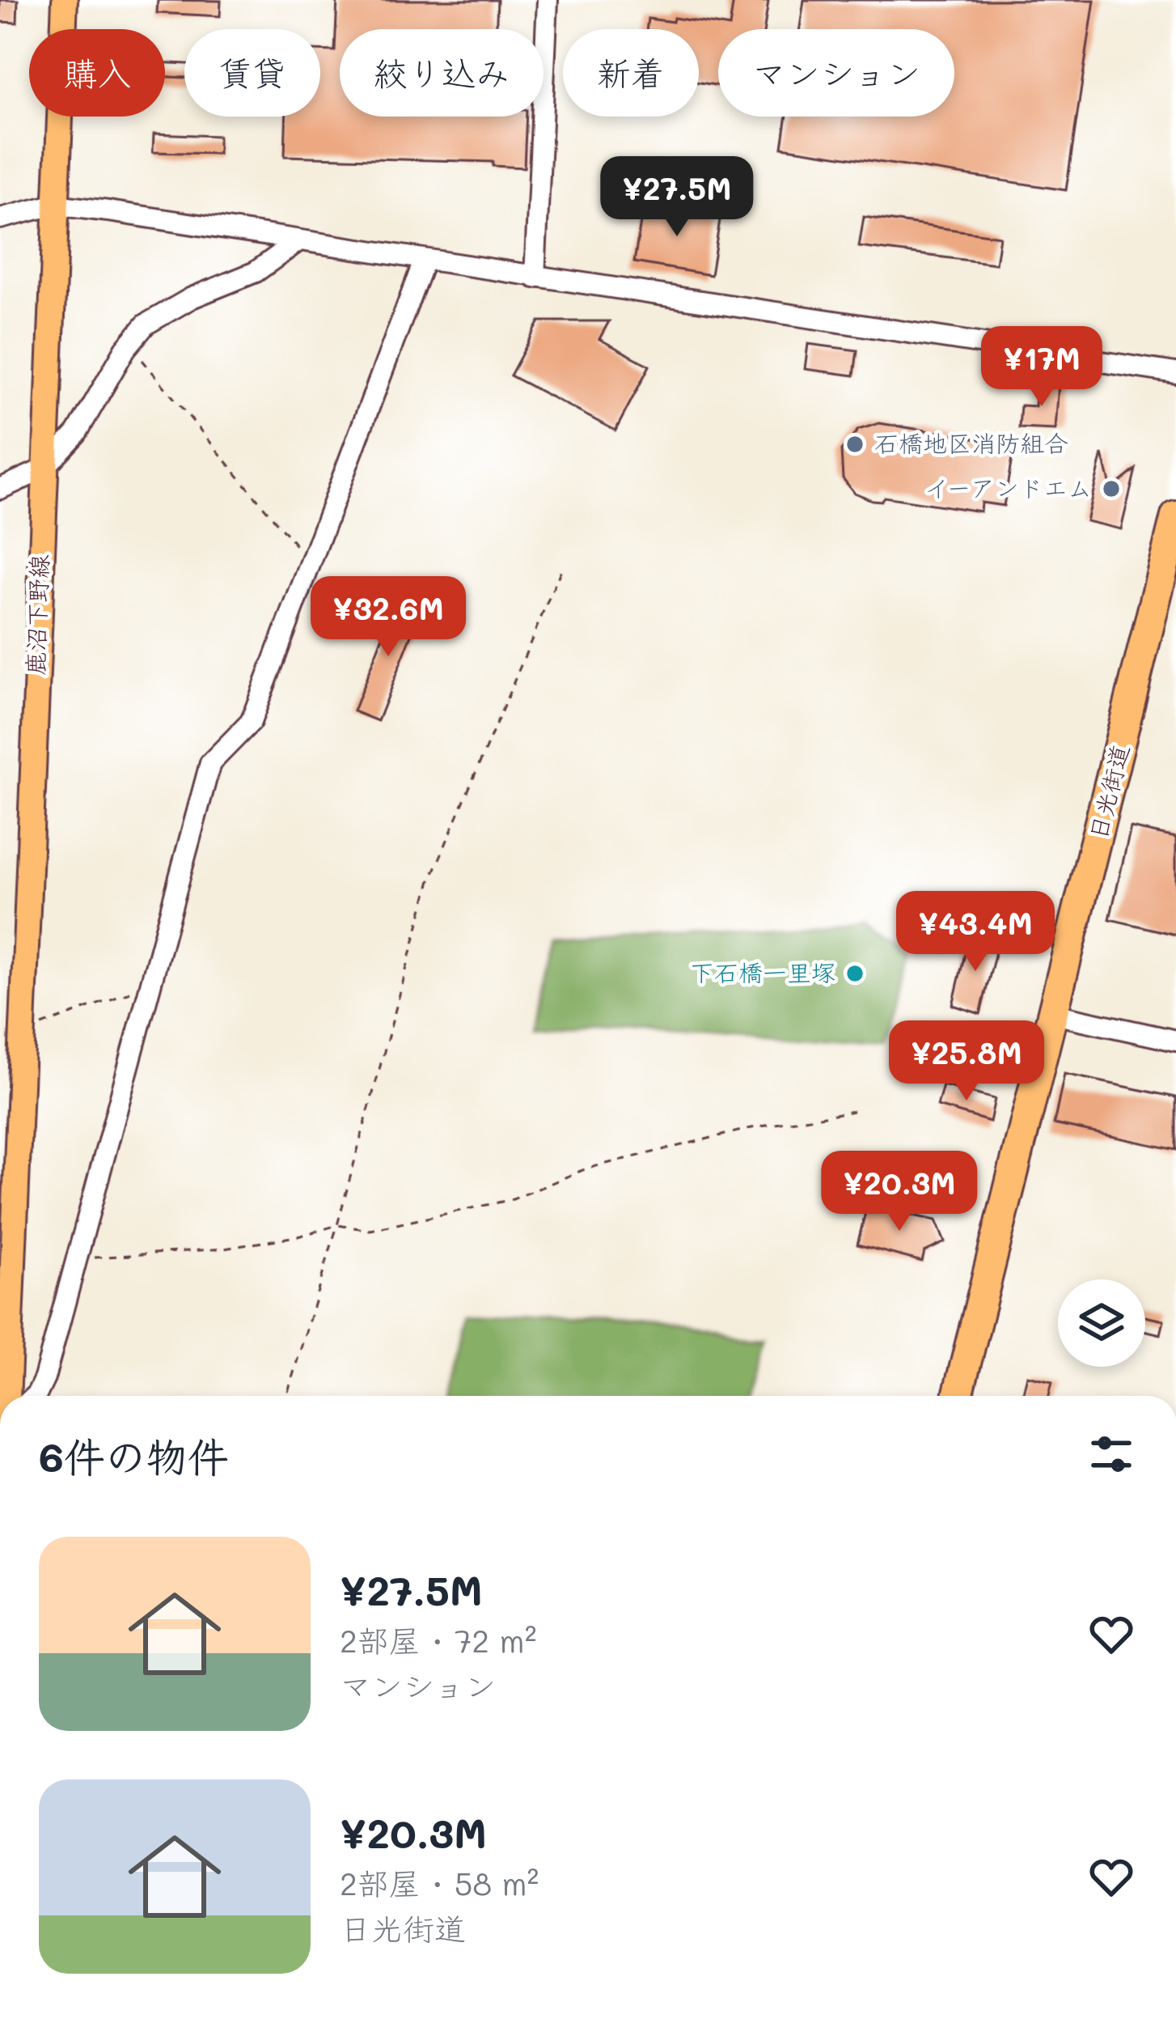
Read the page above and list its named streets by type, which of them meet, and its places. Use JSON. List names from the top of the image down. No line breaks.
{"streets":{"highway":["日光街道"],"main road":["鹿沼下野線"]},"places":["石橋地区消防組合","イーアンドエム","下石橋一里塚"],"page":{"chip":["購入","賃貸","絞り込み","新着","マンション"],"price":["¥27.5M","¥17M","¥32.6M","¥43.4M","¥25.8M","¥20.3M"],"heading":"6件の物件","list":[{"name":"¥27.5M","note":"2部屋 · 72 m² · マンション"},{"name":"¥20.3M","note":"2部屋 · 58 m² · 日光街道"}]}}
